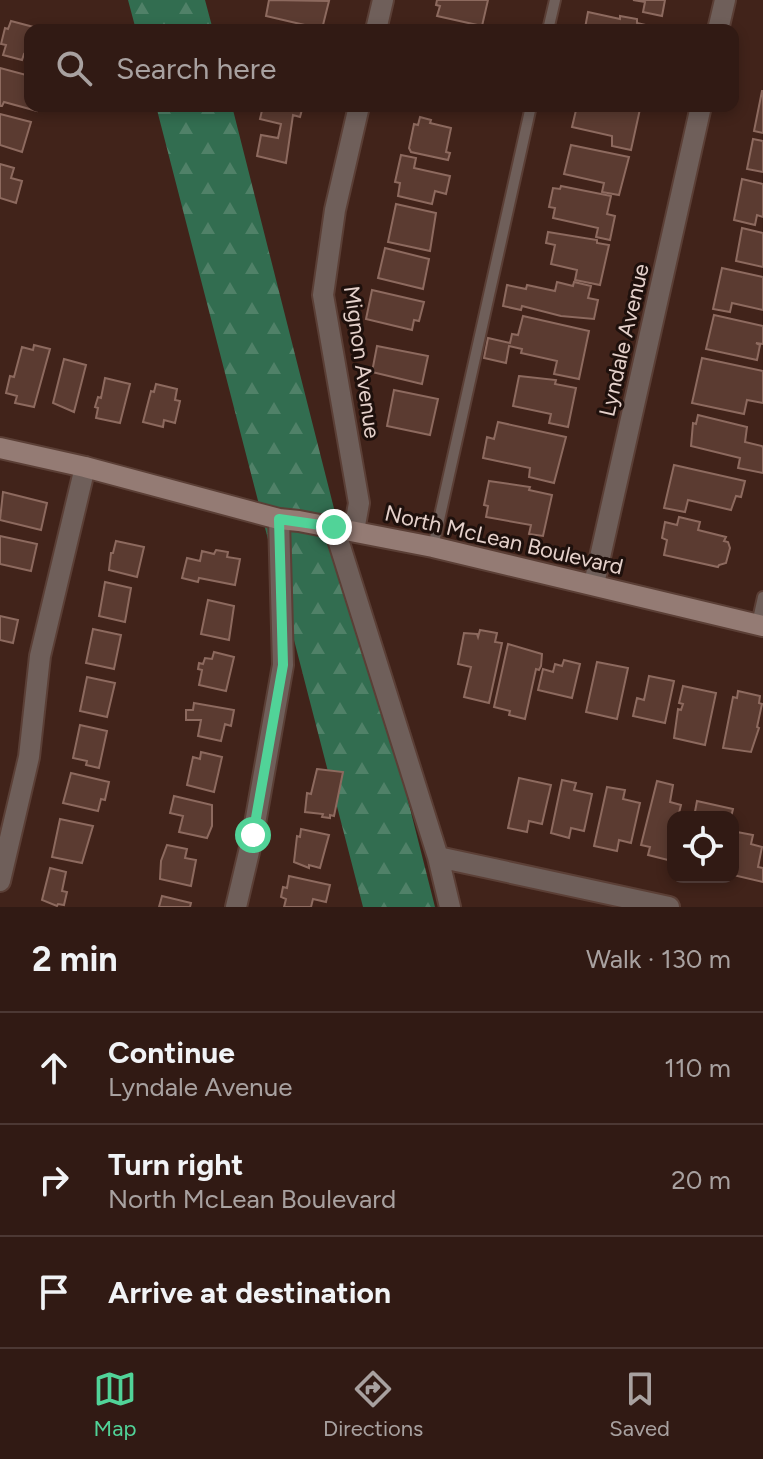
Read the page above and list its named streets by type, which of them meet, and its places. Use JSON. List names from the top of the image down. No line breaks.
{"streets":{"main road":["North McLean Boulevard"],"street":["Lyndale Avenue","Mignon Avenue"]},"crossings":[["Lyndale Avenue","North McLean Boulevard"],["Mignon Avenue","North McLean Boulevard"]],"page":{"search":"Search here","heading":["2 min","Walk · 130 m"],"list":[["Continue","Lyndale Avenue","110 m"],["Turn right","North McLean Boulevard","20 m"],"Arrive at destination"],"nav":["Map","Directions","Saved"]}}
